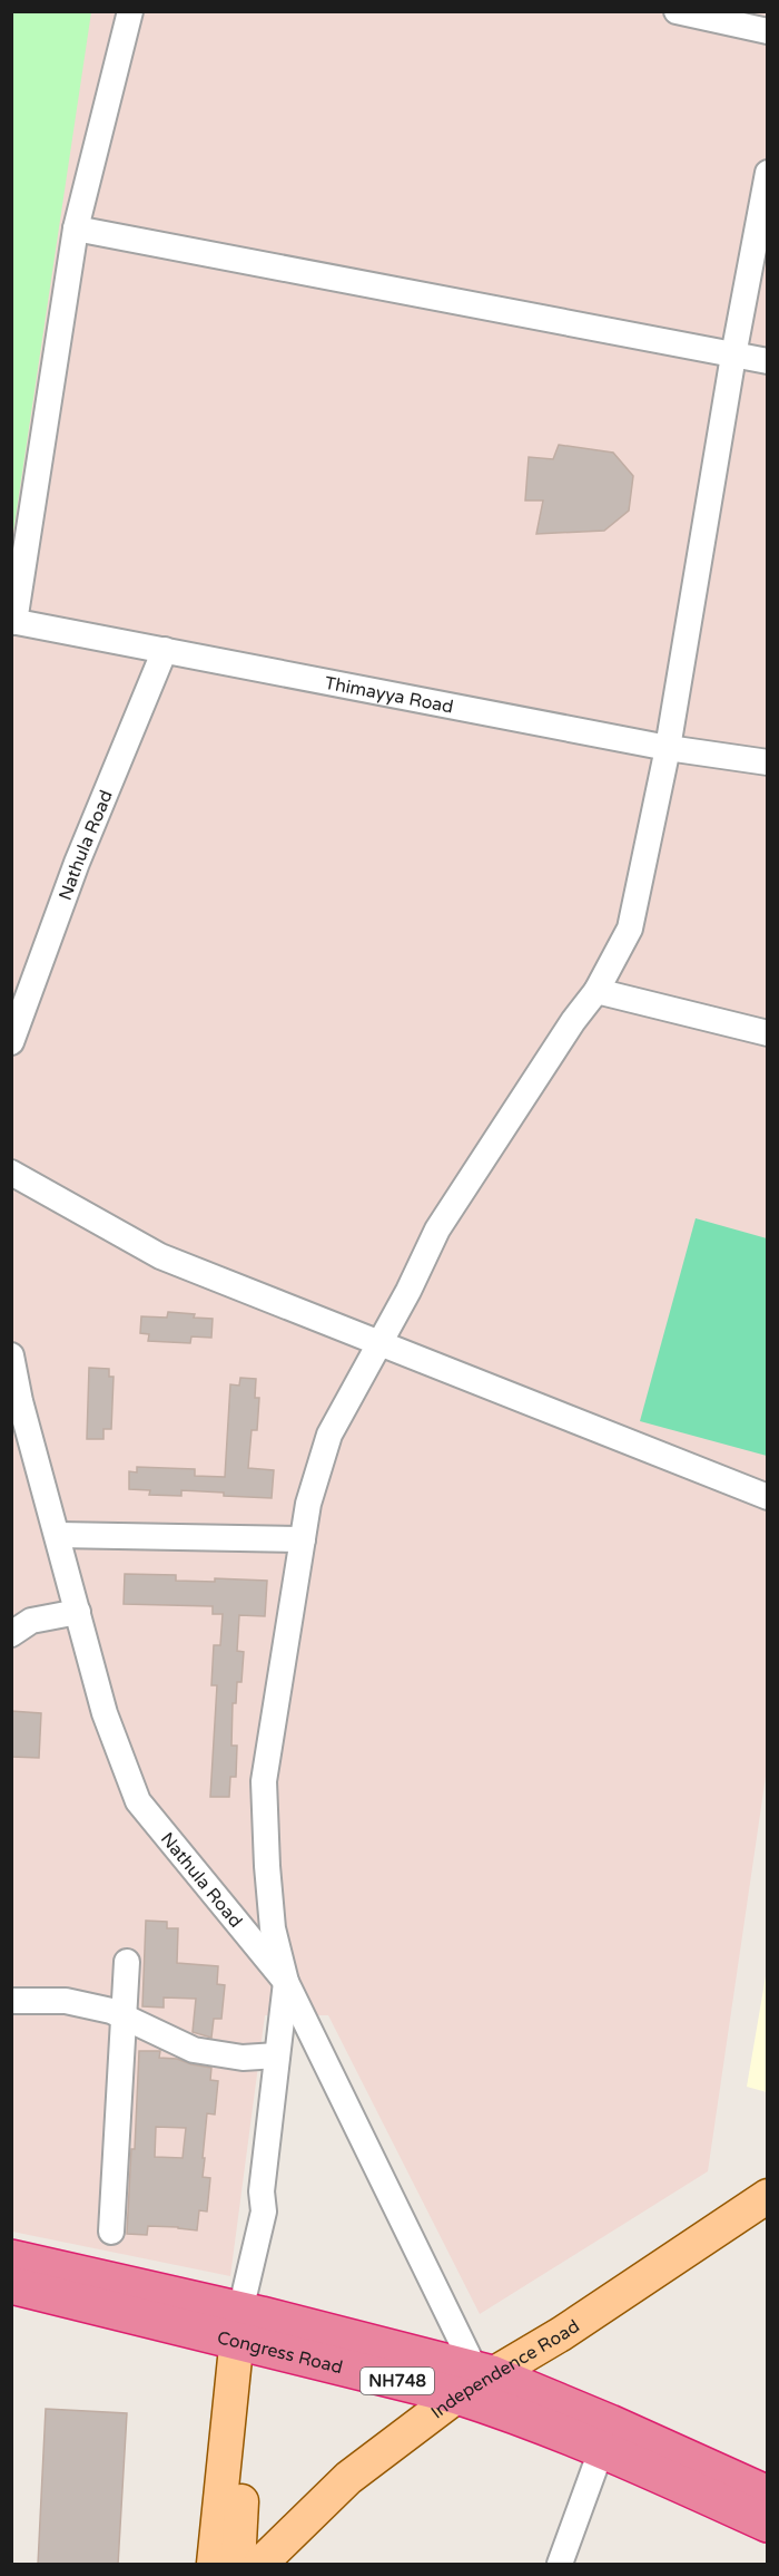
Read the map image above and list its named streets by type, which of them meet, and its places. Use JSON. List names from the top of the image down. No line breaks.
{"streets":{"highway":["Congress Road","NH748"],"main road":["Independence Road"],"street":["Thimayya Road","Nathula Road"]},"crossings":[["Thimayya Road","Nathula Road"],["Nathula Road","Congress Road"],["Nathula Road","Independence Road"],["Congress Road","Independence Road"]]}
